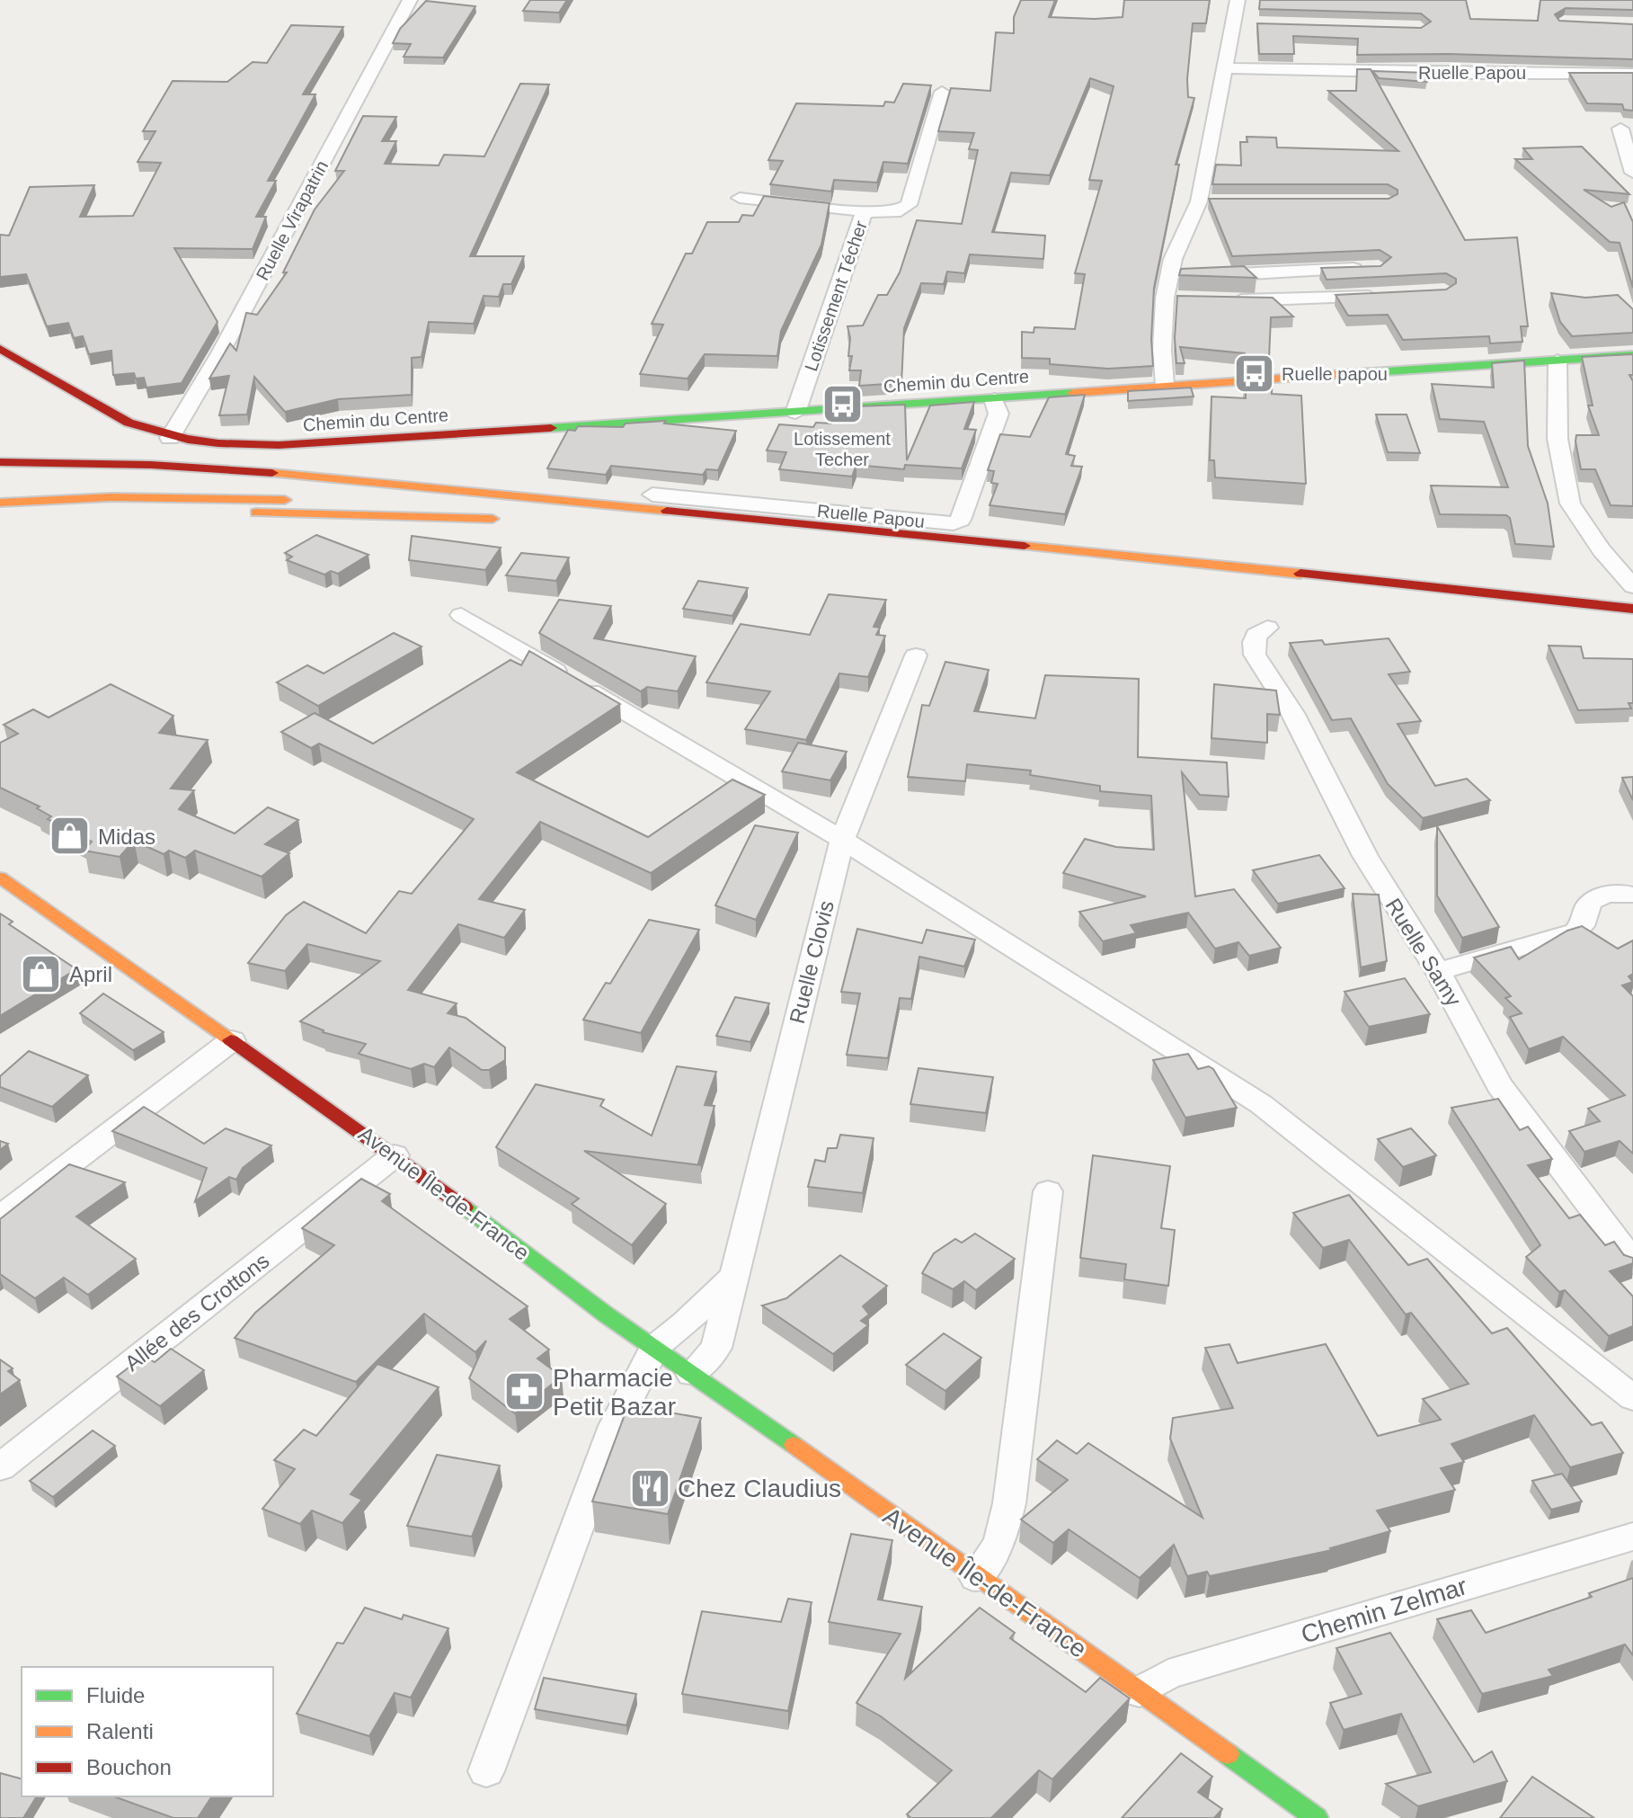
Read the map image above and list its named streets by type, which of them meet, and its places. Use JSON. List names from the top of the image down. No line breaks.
{"streets":{"main road":["Chemin du Centre","Avenue Île-de-France"],"street":["Ruelle Papou","Ruelle Virapatrin","Lotissement Técher","Ruelle Samy","Ruelle Clovis","Allée des Crottons","Chemin Zelmar"]},"crossings":[["Ruelle Papou","Chemin du Centre"],["Ruelle Virapatrin","Chemin du Centre"],["Lotissement Técher","Chemin du Centre"],["Ruelle Clovis","Avenue Île-de-France"],["Avenue Île-de-France","Allée des Crottons"],["Avenue Île-de-France","Chemin Zelmar"]],"places":{"bus stop":["Ruelle papou","Lotissement Techer"],"shop":["Midas","April"],"pharmacy":["Pharmacie Petit Bazar"],"restaurant":["Chez Claudius"]},"legend":["Fluide","Ralenti","Bouchon"]}
